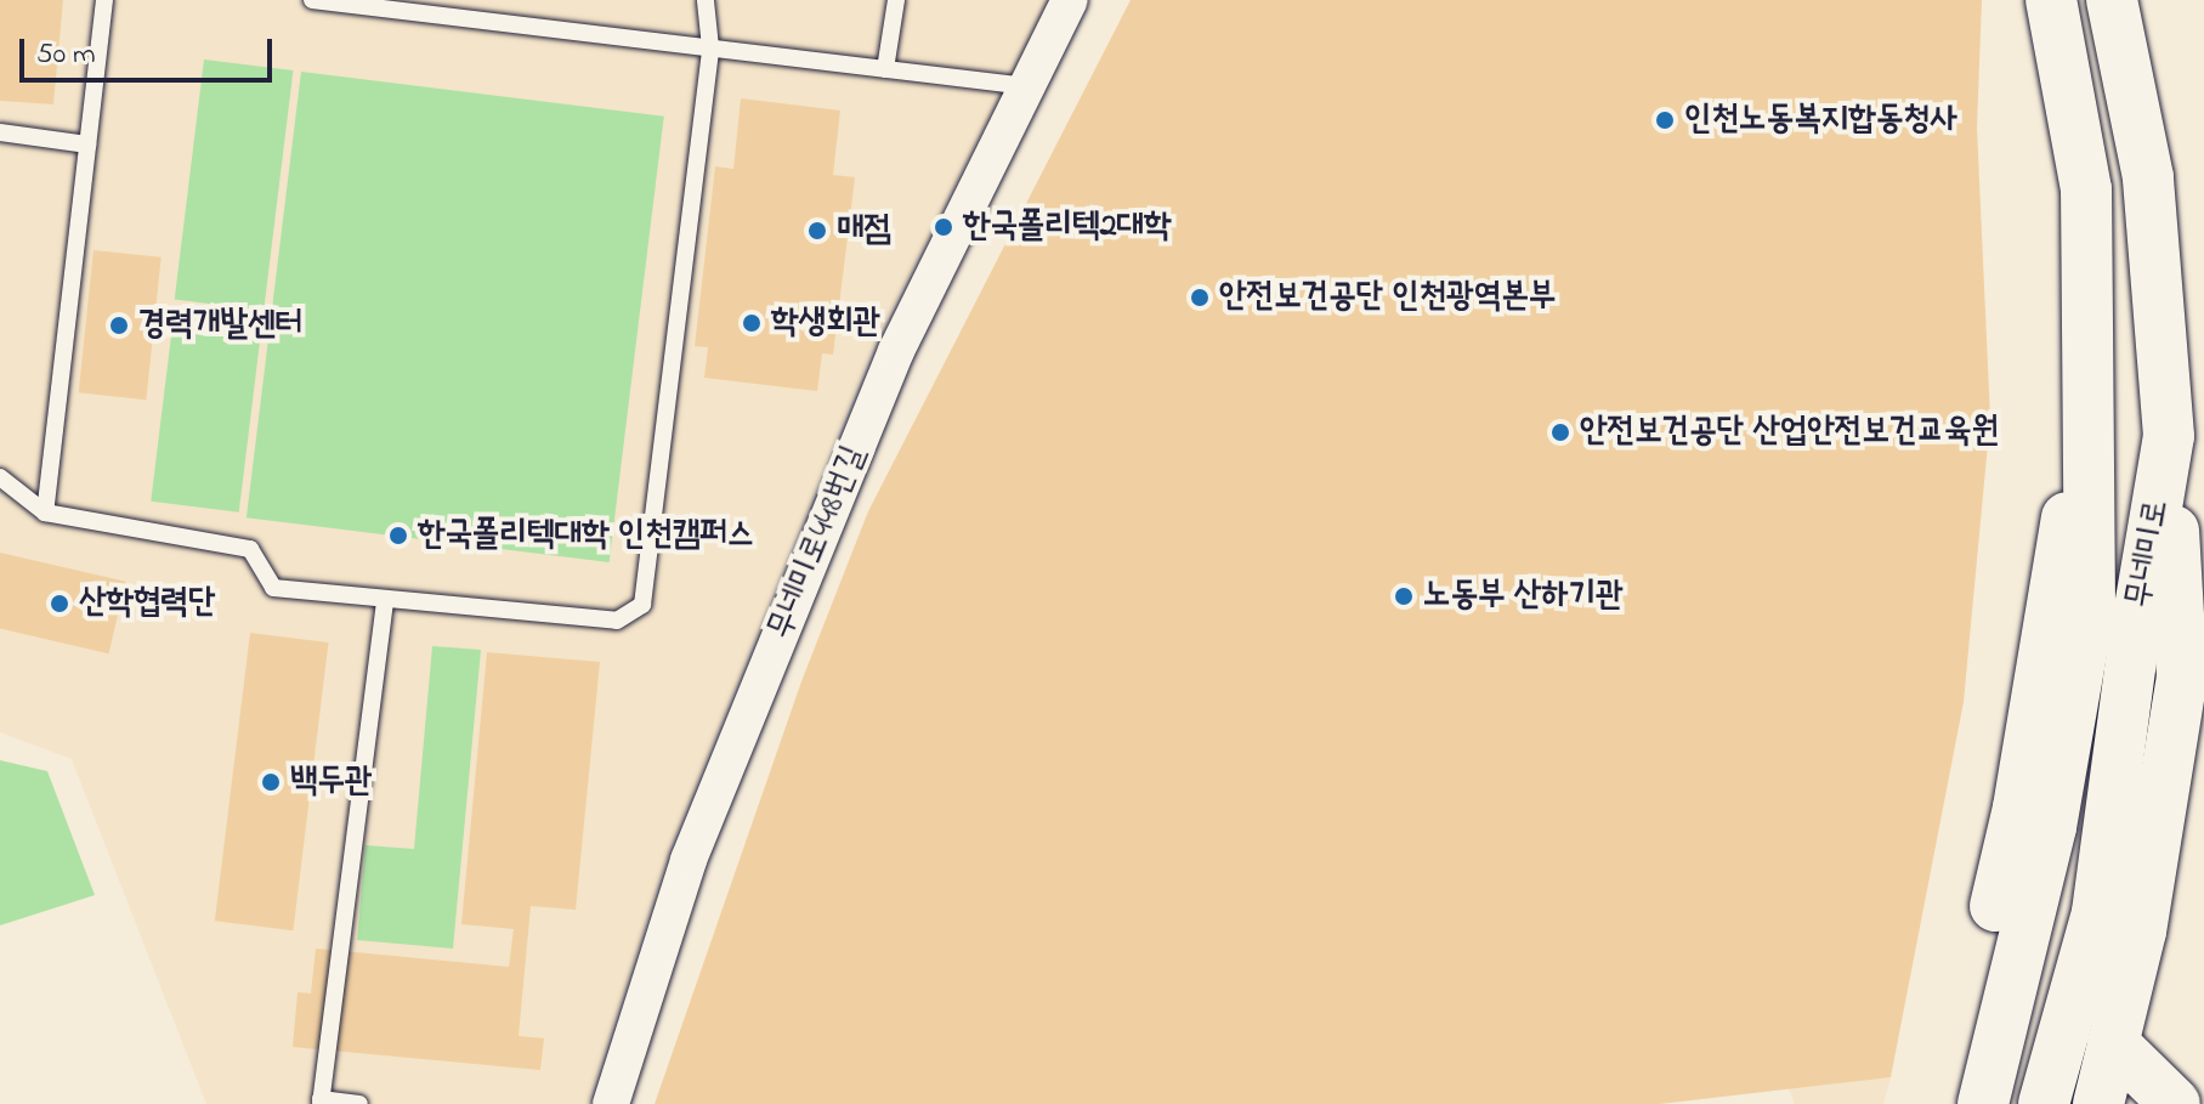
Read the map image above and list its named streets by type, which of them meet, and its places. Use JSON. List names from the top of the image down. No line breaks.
{"streets":{"main road":["무네미로"],"street":["무네미로448번길"]},"places":["인천노동복지합동청사","한국폴리텍2대학","매점","안전보건공단 인천광역본부","학생회관","경력개발센터","안전보건공단 산업안전보건교육원","한국폴리텍대학 인천캠퍼스","노동부 산하기관","산학협력단","백두관"],"scale_bar":"50 m"}
